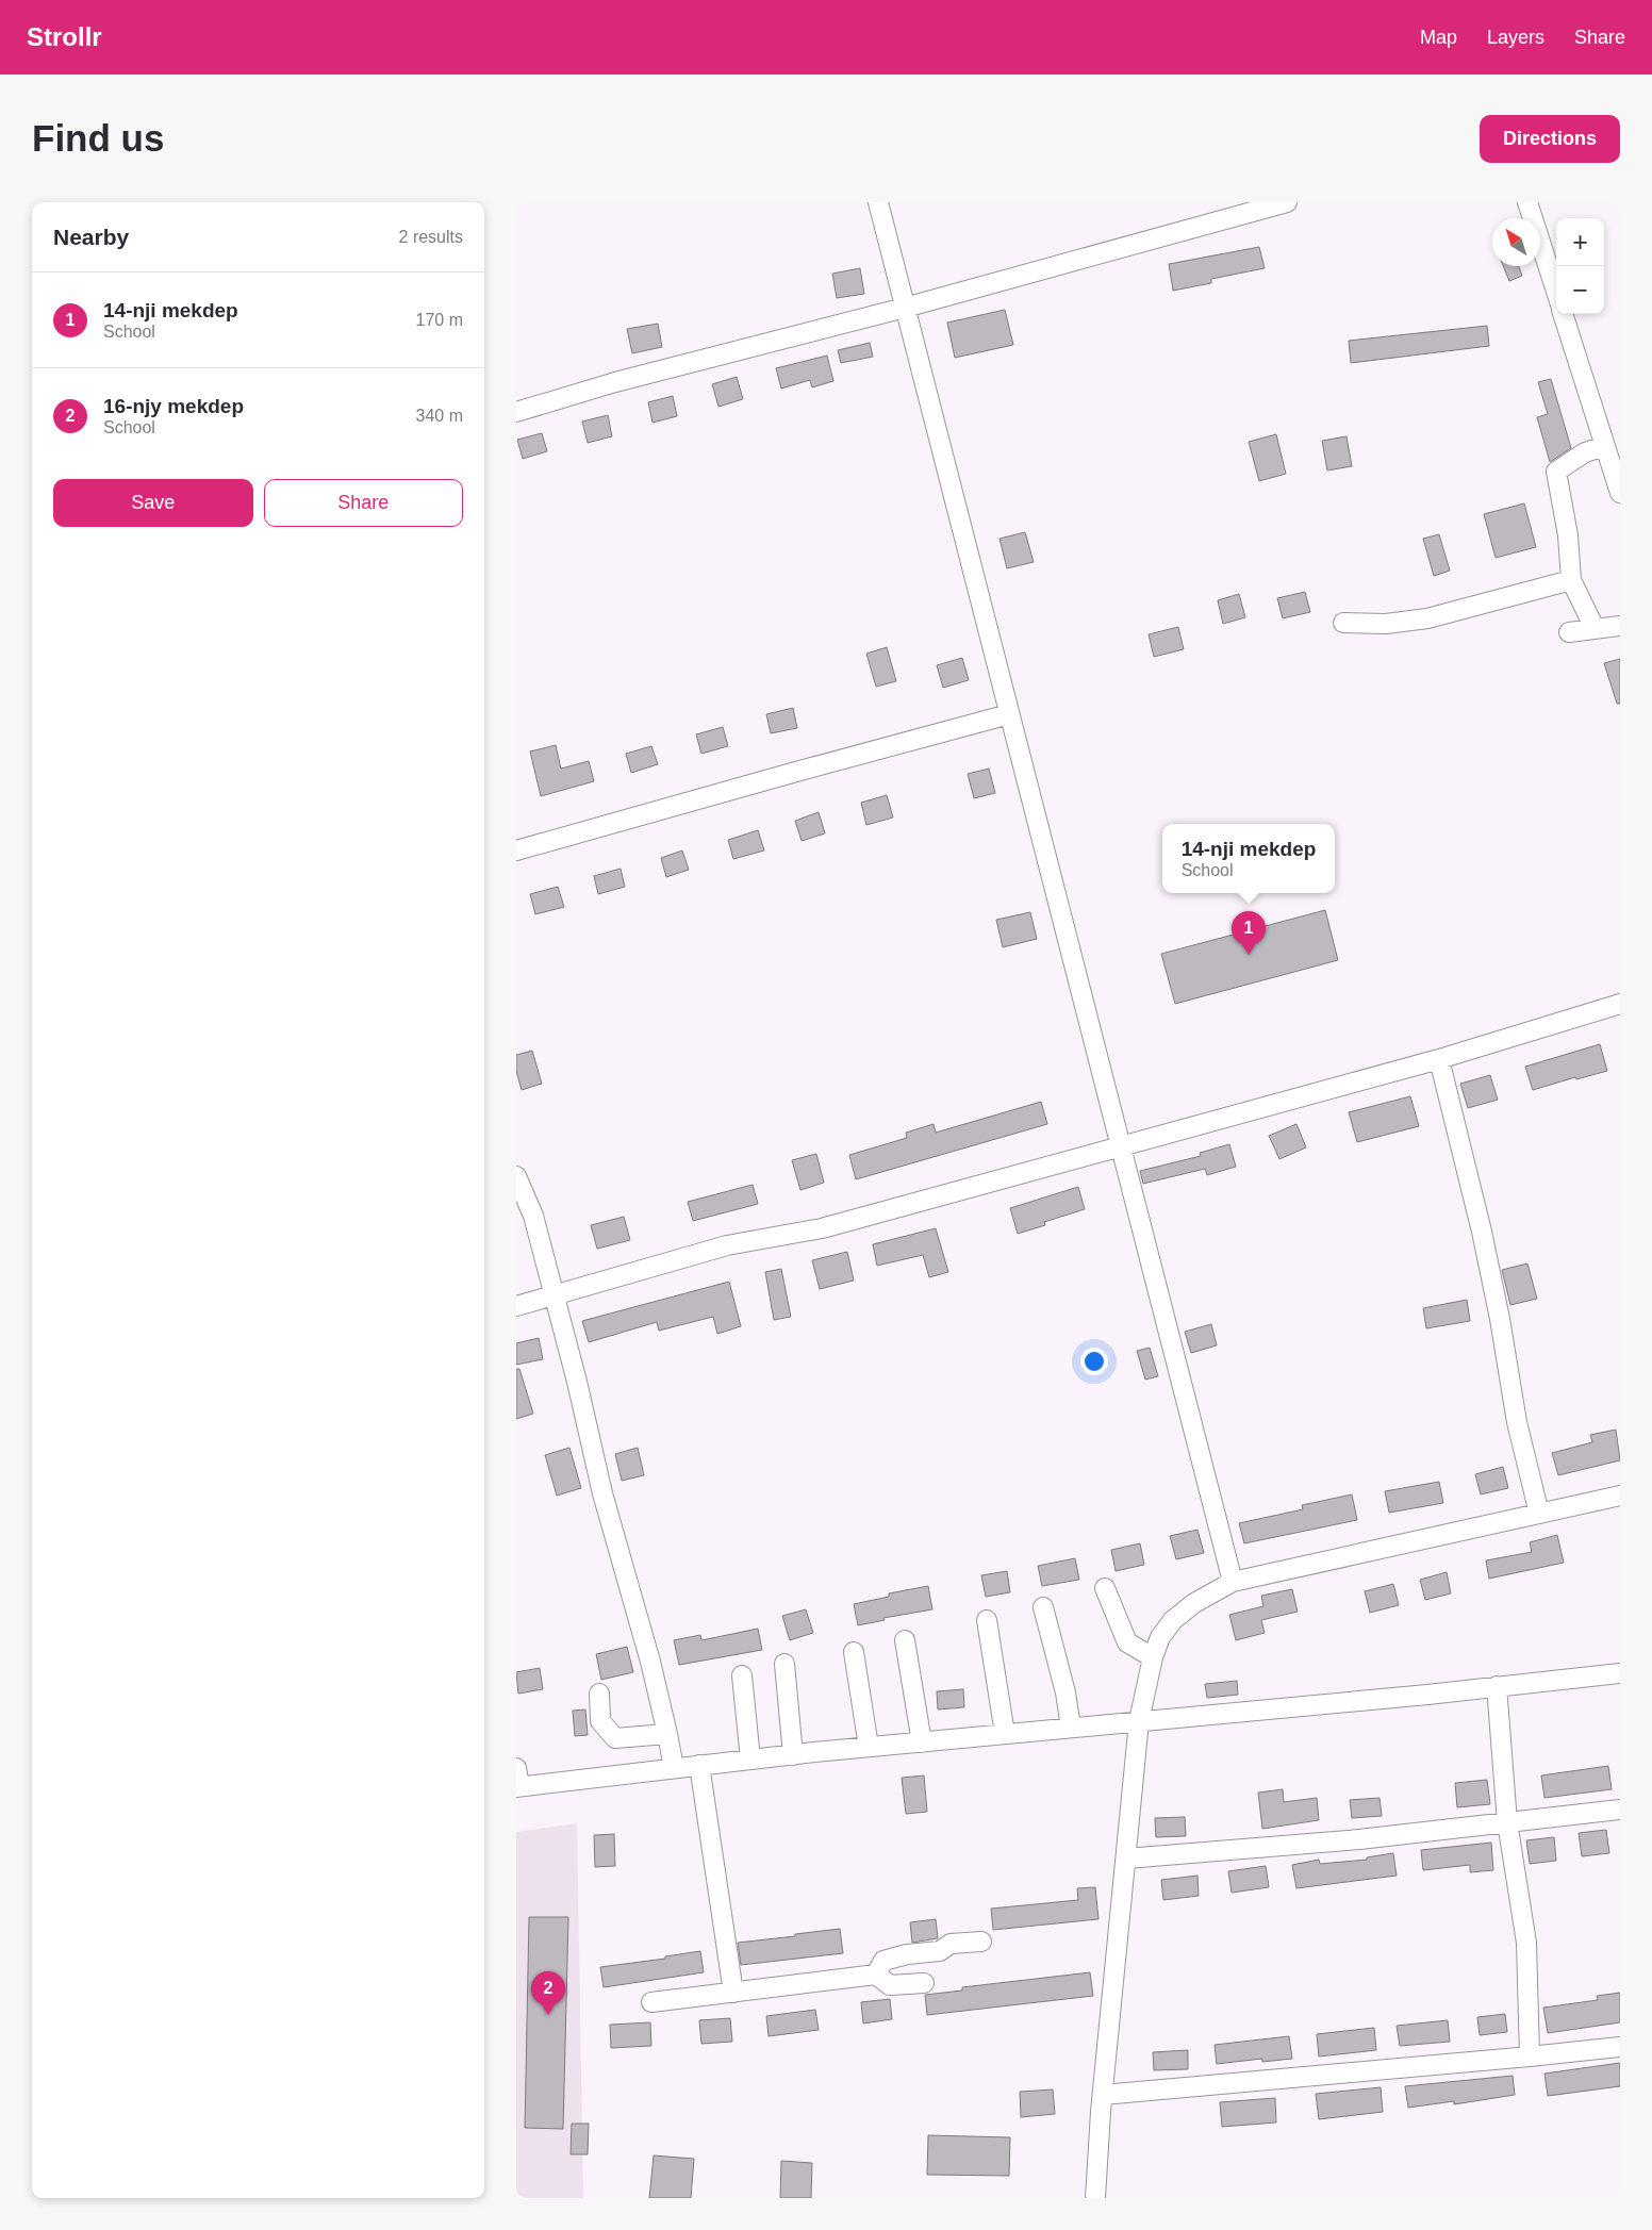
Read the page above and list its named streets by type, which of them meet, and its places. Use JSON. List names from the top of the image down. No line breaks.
{"north":"top left","page":{"header":"Strollr","nav":["Map","Layers","Share"],"buttons":["Directions",["Save","Share"]],"title":"Find us","heading":["Nearby","2 results"],"map_buttons":["+","−"],"list":[{"mark":"1","name":"14-nji mekdep","note":"School","value":"170 m"},{"mark":"2","name":"16-njy mekdep","note":"School","value":"340 m"}],"popup":["14-nji mekdep","School"],"pins":["1","2"]}}
